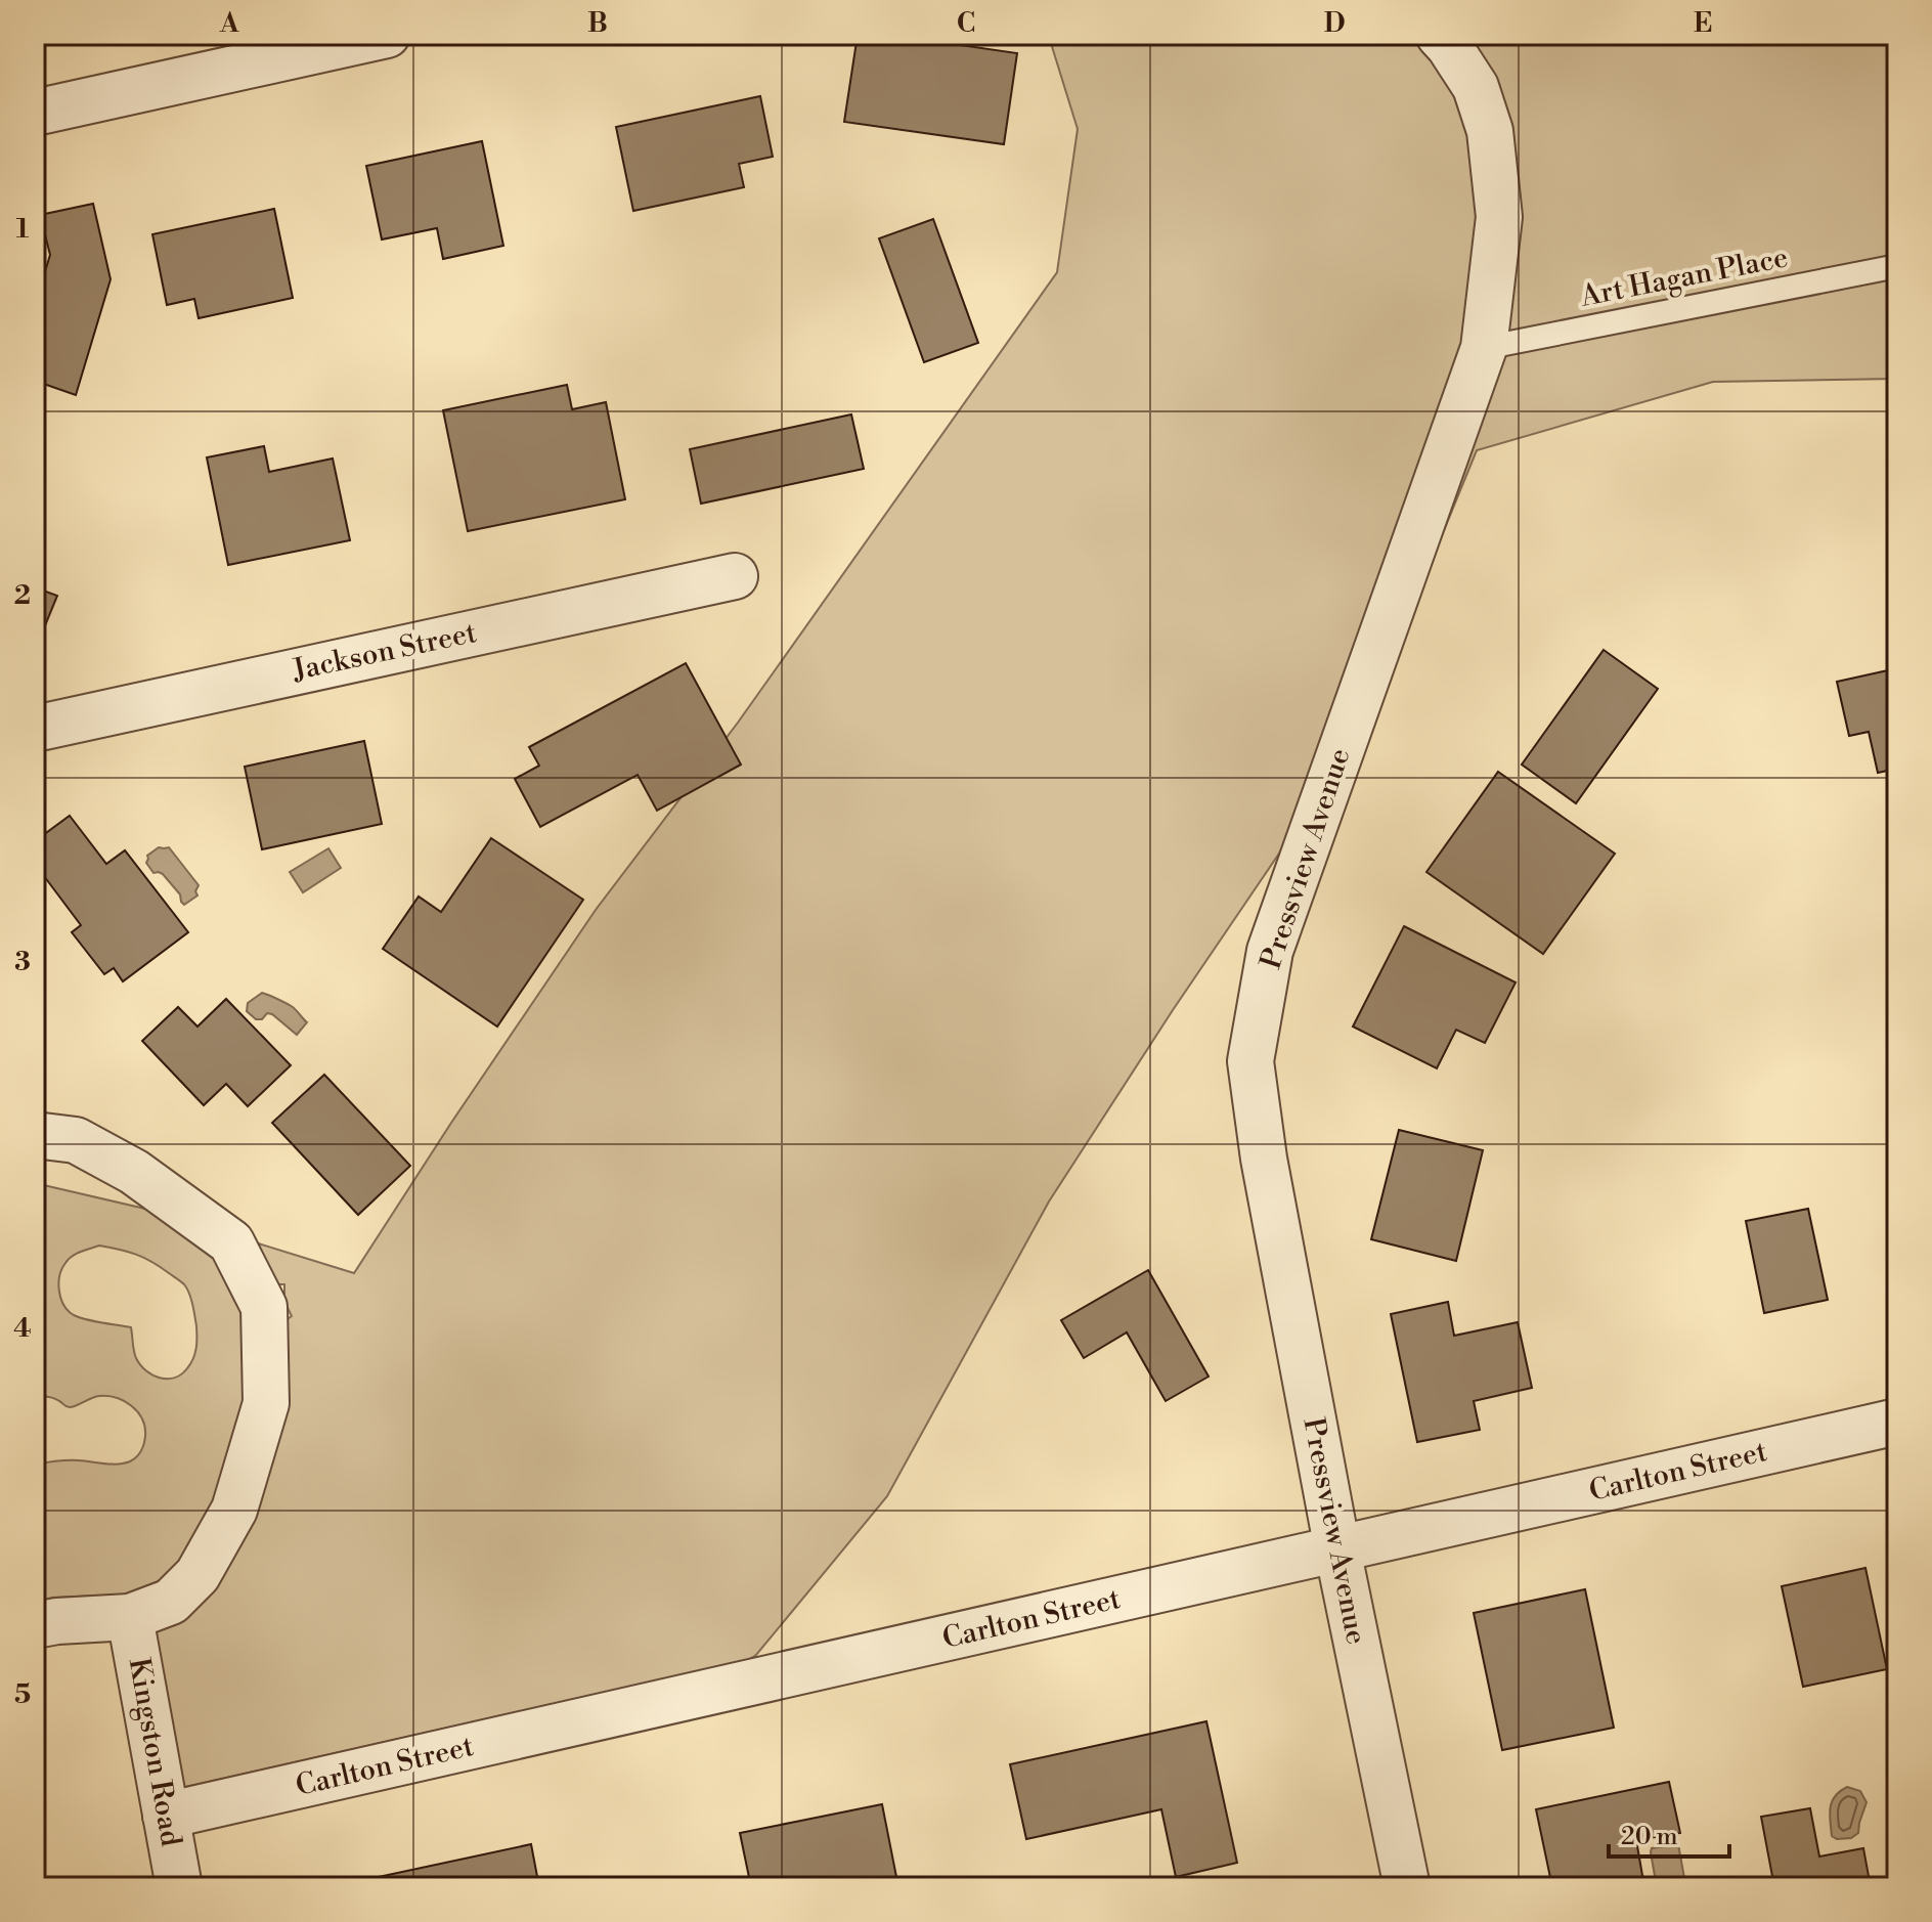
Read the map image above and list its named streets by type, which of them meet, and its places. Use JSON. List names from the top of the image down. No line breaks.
{"streets":{"street":["Jackson Street","Pressview Avenue","Carlton Street","Kingston Road"],"lane":["Art Hagan Place"]},"crossings":[["Art Hagan Place","Pressview Avenue"],["Pressview Avenue","Carlton Street"],["Carlton Street","Kingston Road"]],"scale_bar":"20 m","grid":{"columns":["A","B","C","D","E"],"rows":["1","2","3","4","5"]}}
